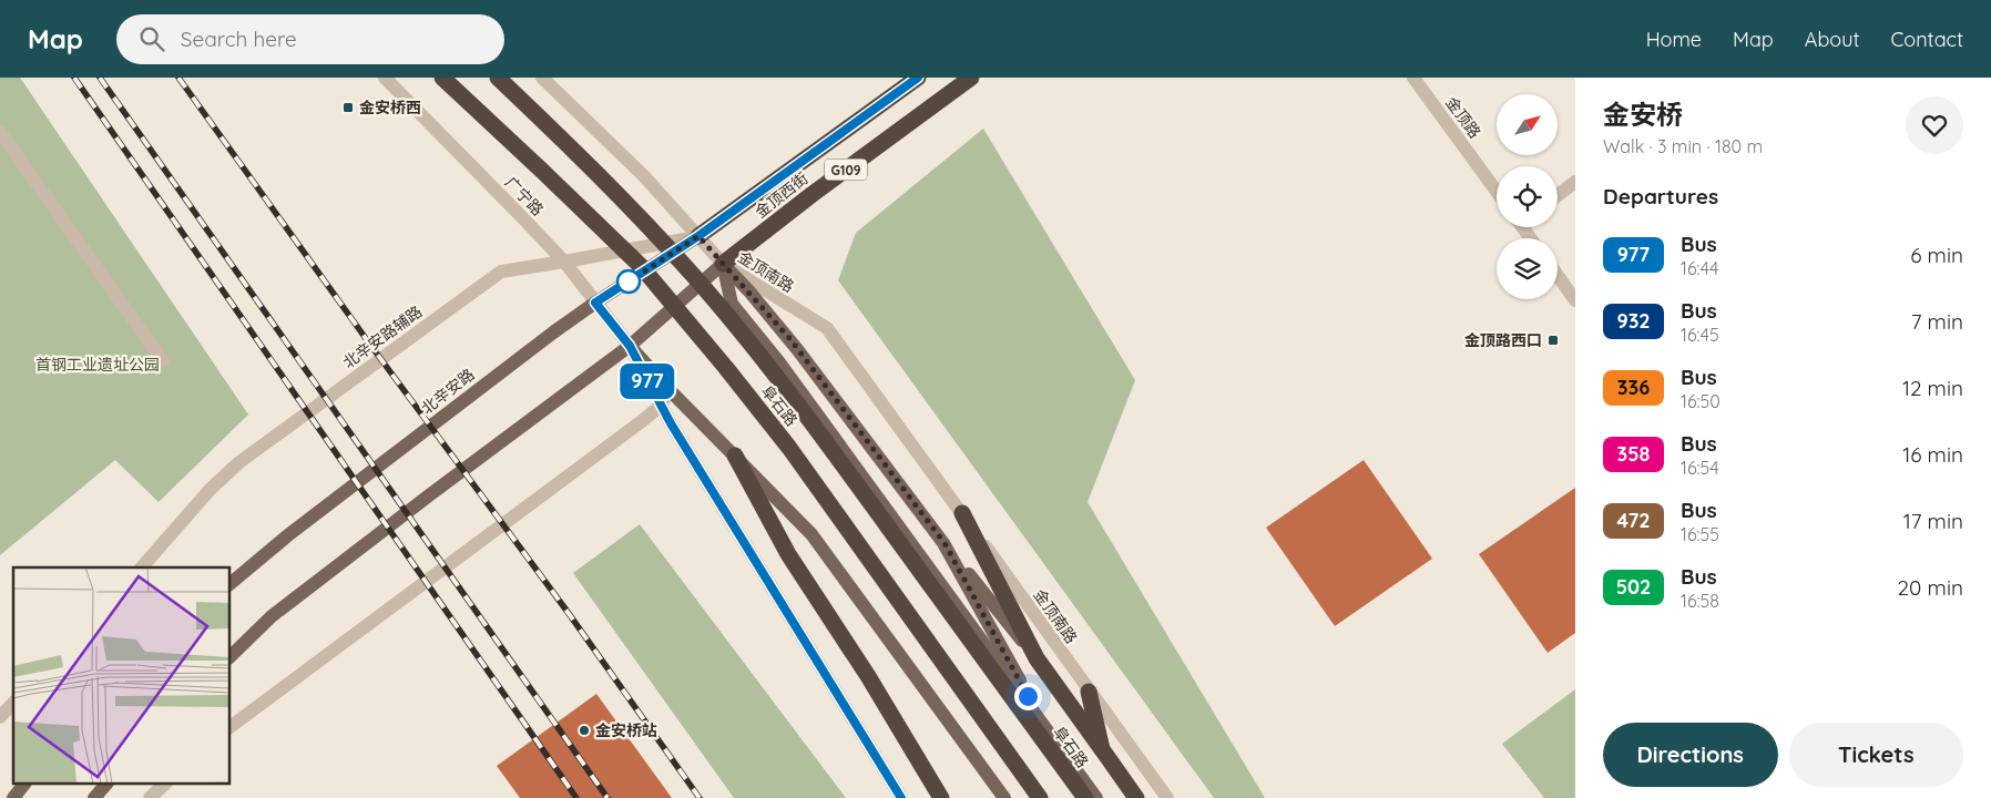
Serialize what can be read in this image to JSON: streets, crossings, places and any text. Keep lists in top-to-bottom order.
{
  "streets": {
    "highway": ["G109", "金顶西街", "阜石路"],
    "main road": ["金顶南路", "北辛安路"],
    "street": ["金顶路", "广宁路", "北辛安路辅路"]
  },
  "crossings": [
    ["金顶西街", "金顶南路"],
    ["金顶西街", "北辛安路辅路"],
    ["金顶西街", "北辛安路"],
    ["广宁路", "北辛安路辅路"],
    ["广宁路", "北辛安路"],
    ["北辛安路辅路", "北辛安路"]
  ],
  "parks": ["首钢工业遗址公园"],
  "places": {
    "transit": ["金安桥西", "金顶路西口"],
    "other": ["金安桥站"]
  },
  "lines": ["bus line 977"],
  "north": "top right",
  "page": {
    "header": "Map",
    "search": "Search here",
    "nav": [
      "Home",
      "Map",
      "About",
      "Contact"
    ],
    "on_map": "977",
    "heading": [
      ["金安桥", "Walk · 3 min · 180 m"],
      "Departures"
    ],
    "list": [
      {
        "mark": "977",
        "name": "Bus",
        "note": "16:44",
        "value": "6 min"
      },
      {
        "mark": "932",
        "name": "Bus",
        "note": "16:45",
        "value": "7 min"
      },
      {
        "mark": "336",
        "name": "Bus",
        "note": "16:50",
        "value": "12 min"
      },
      {
        "mark": "358",
        "name": "Bus",
        "note": "16:54",
        "value": "16 min"
      },
      {
        "mark": "472",
        "name": "Bus",
        "note": "16:55",
        "value": "17 min"
      },
      {
        "mark": "502",
        "name": "Bus",
        "note": "16:58",
        "value": "20 min"
      }
    ],
    "buttons": ["Directions", "Tickets"]
  }
}
